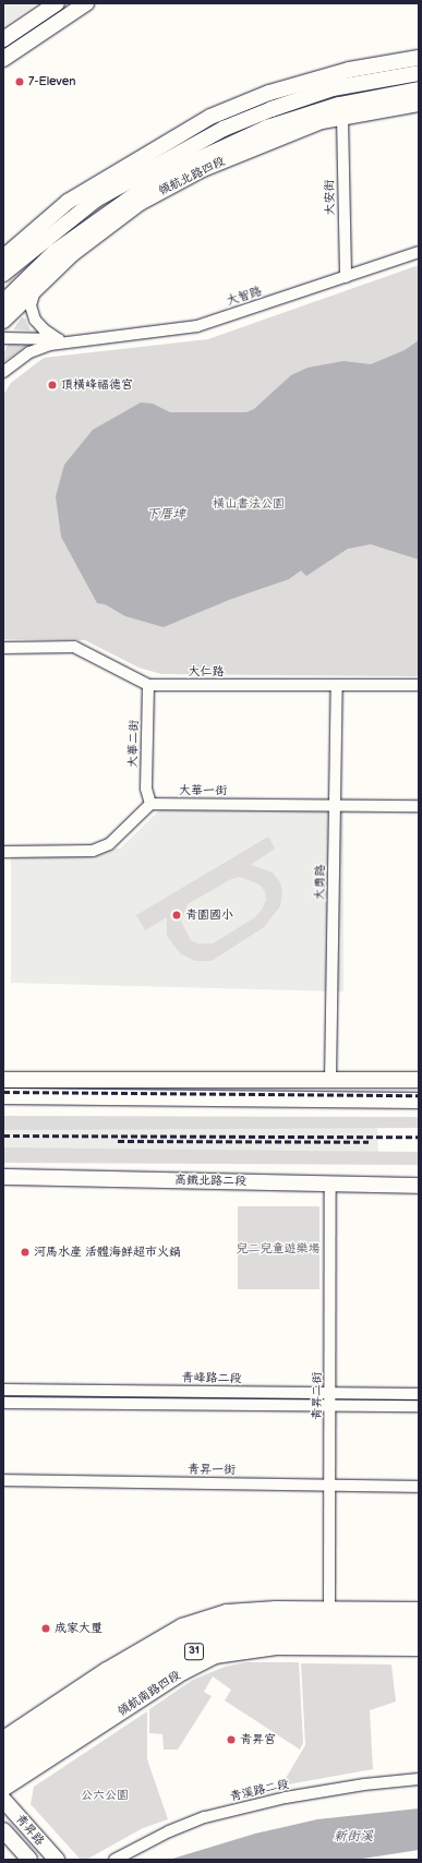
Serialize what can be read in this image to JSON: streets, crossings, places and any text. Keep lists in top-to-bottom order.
{
  "streets": {
    "main road": ["31", "領航南路四段"],
    "street": [
      "領航北路四段",
      "大安街",
      "大智路",
      "大仁路",
      "大華二街",
      "大華一街",
      "大勇路",
      "高鐵北路二段",
      "青峰路二段",
      "青昇二街",
      "青昇一街",
      "青溪路二段",
      "青昇路"
    ]
  },
  "crossings": [
    ["領航北路四段", "大安街"],
    ["大安街", "大智路"],
    ["大仁路", "大華二街"],
    ["大仁路", "大勇路"],
    ["大華二街", "大華一街"],
    ["大華一街", "大勇路"],
    ["高鐵北路二段", "青昇二街"],
    ["青峰路二段", "青昇二街"],
    ["青昇二街", "青昇一街"],
    ["青昇二街", "31"]
  ],
  "water": ["下厝埤", "新街溪"],
  "parks": ["橫山書法公園", "兒二兒童遊樂場", "公六公園"],
  "places": [
    "7-Eleven",
    "頂橫峰福德宮",
    "青園國小",
    "河馬水產 活體海鮮超市火鍋",
    "成家大璽",
    "青昇宮"
  ]
}
